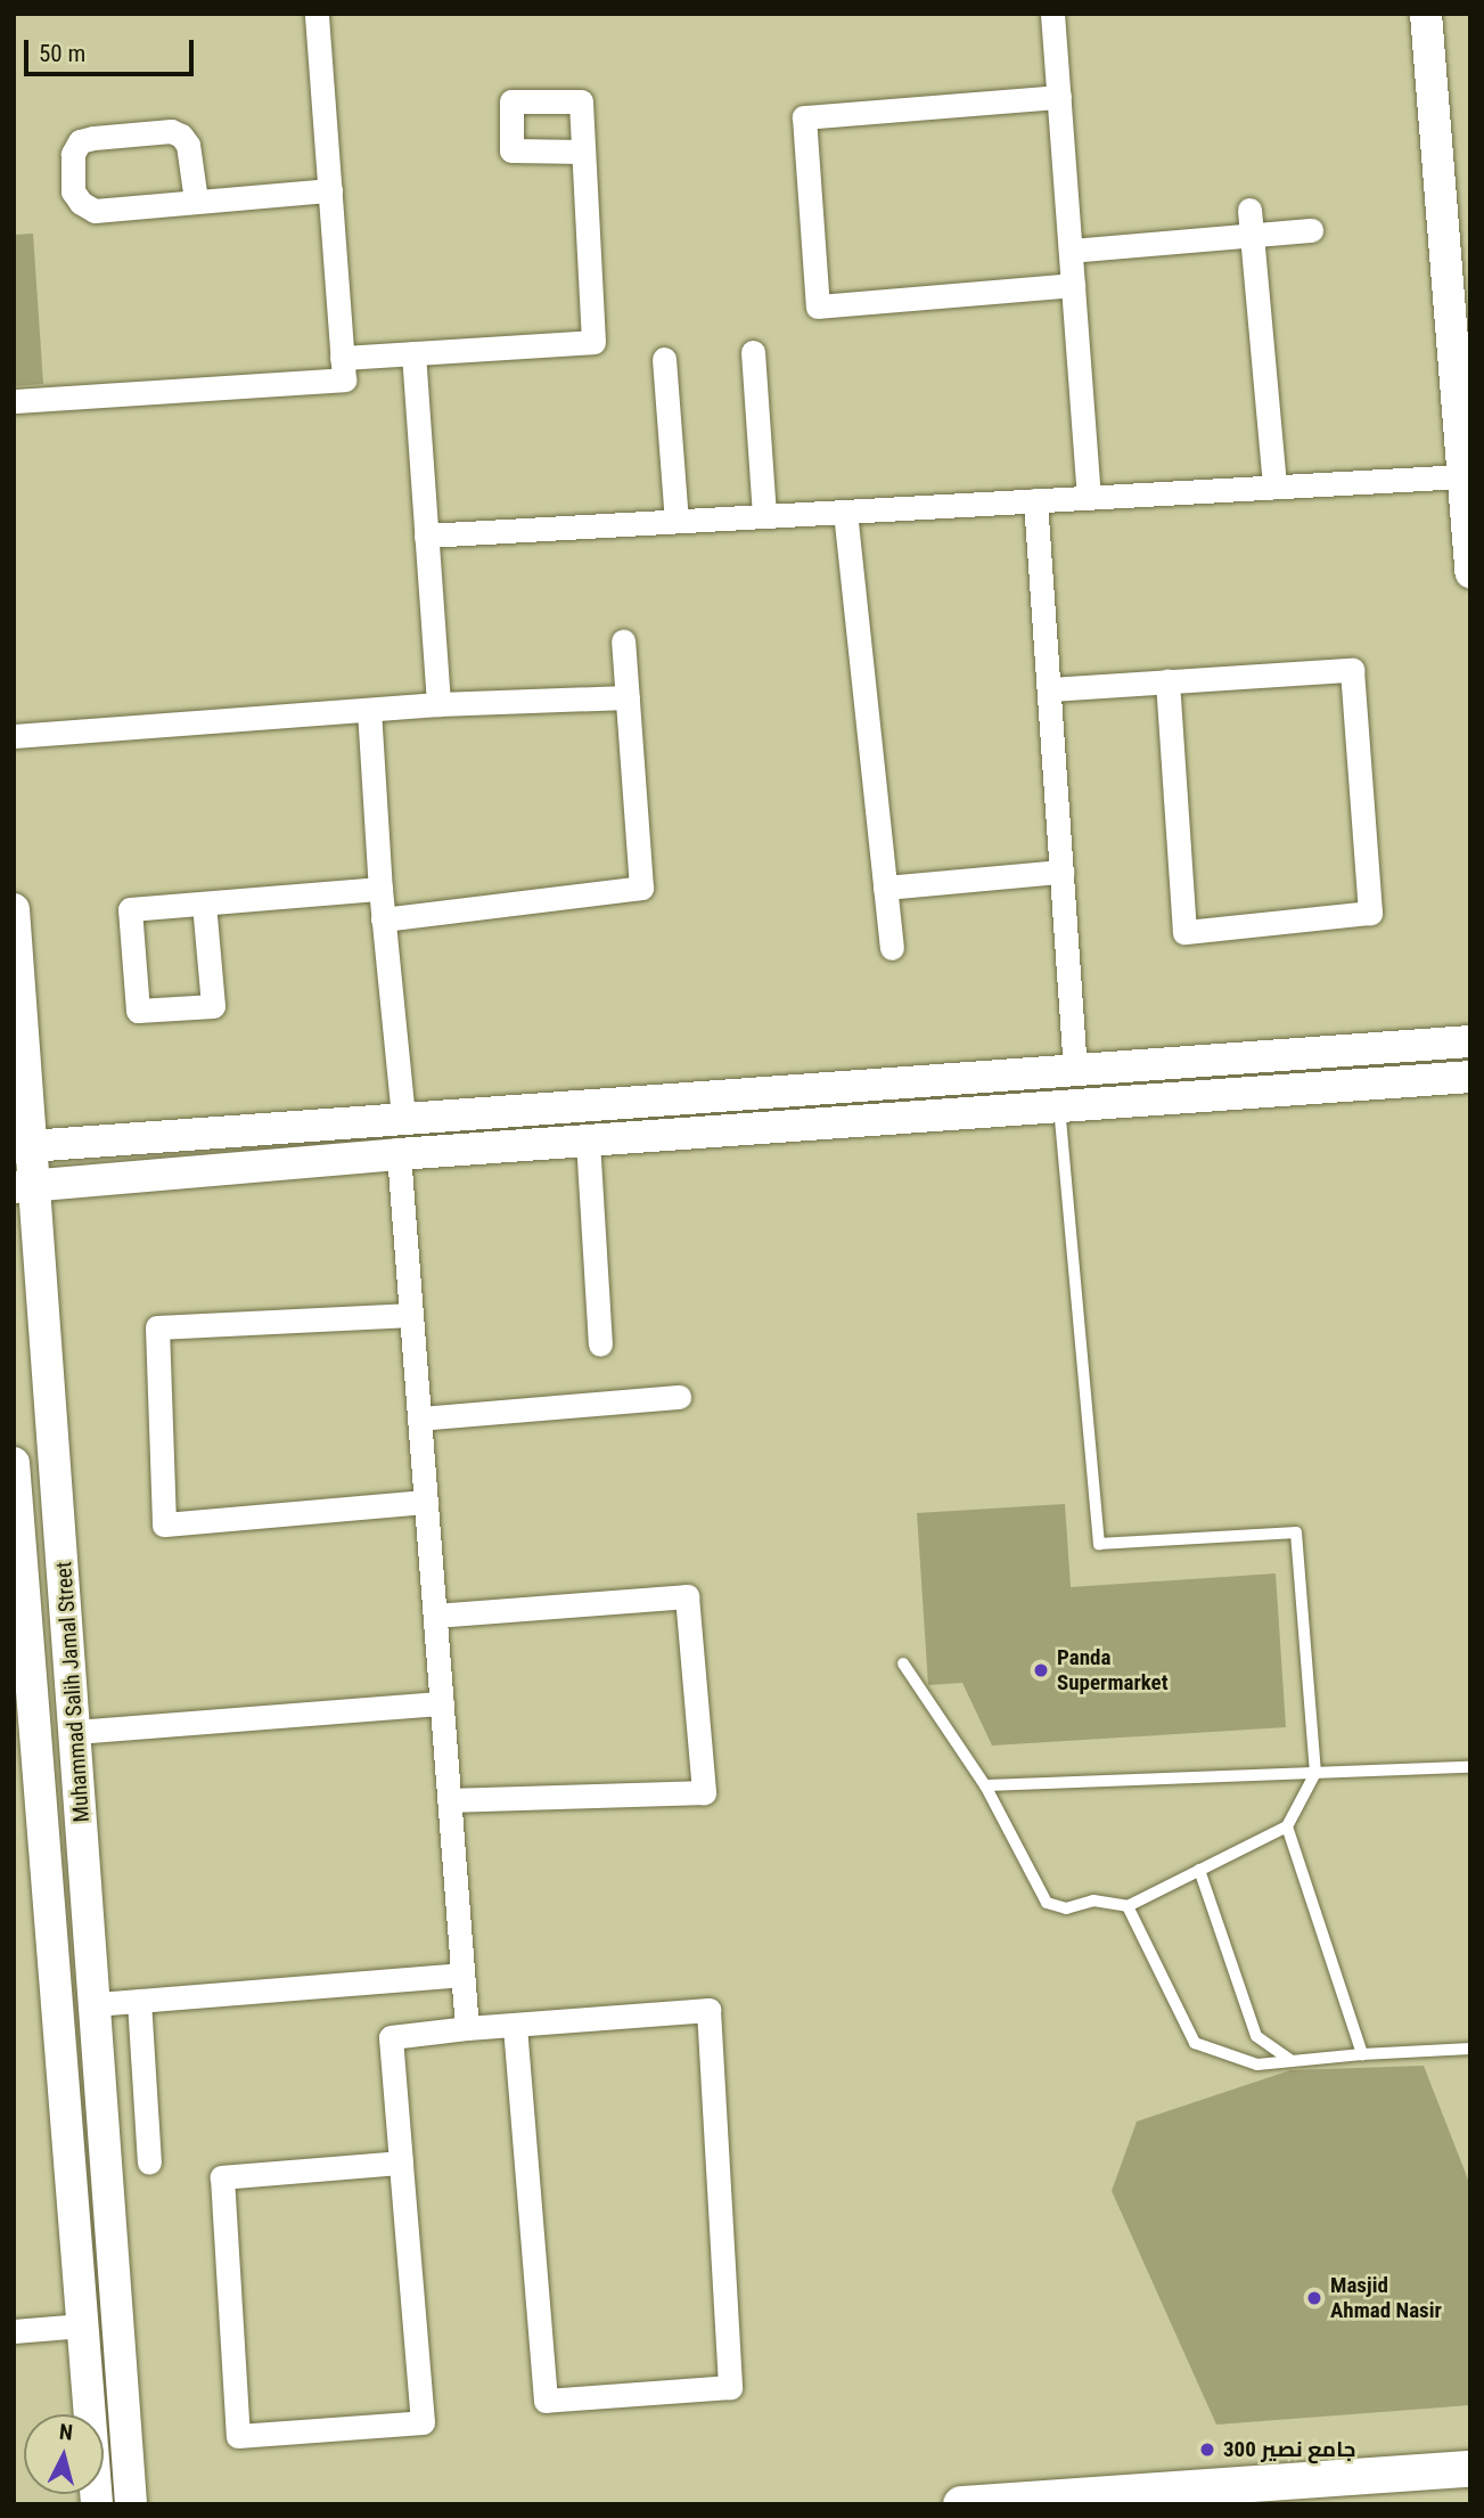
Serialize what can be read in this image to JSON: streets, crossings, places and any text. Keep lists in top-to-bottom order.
{
  "streets": {
    "street": ["Muhammad Salih Jamal Street"]
  },
  "places": ["Panda Supermarket", "Masjid Ahmad Nasir", "جامع نصير 300"],
  "scale_bar": "50 m",
  "north": "top"
}
